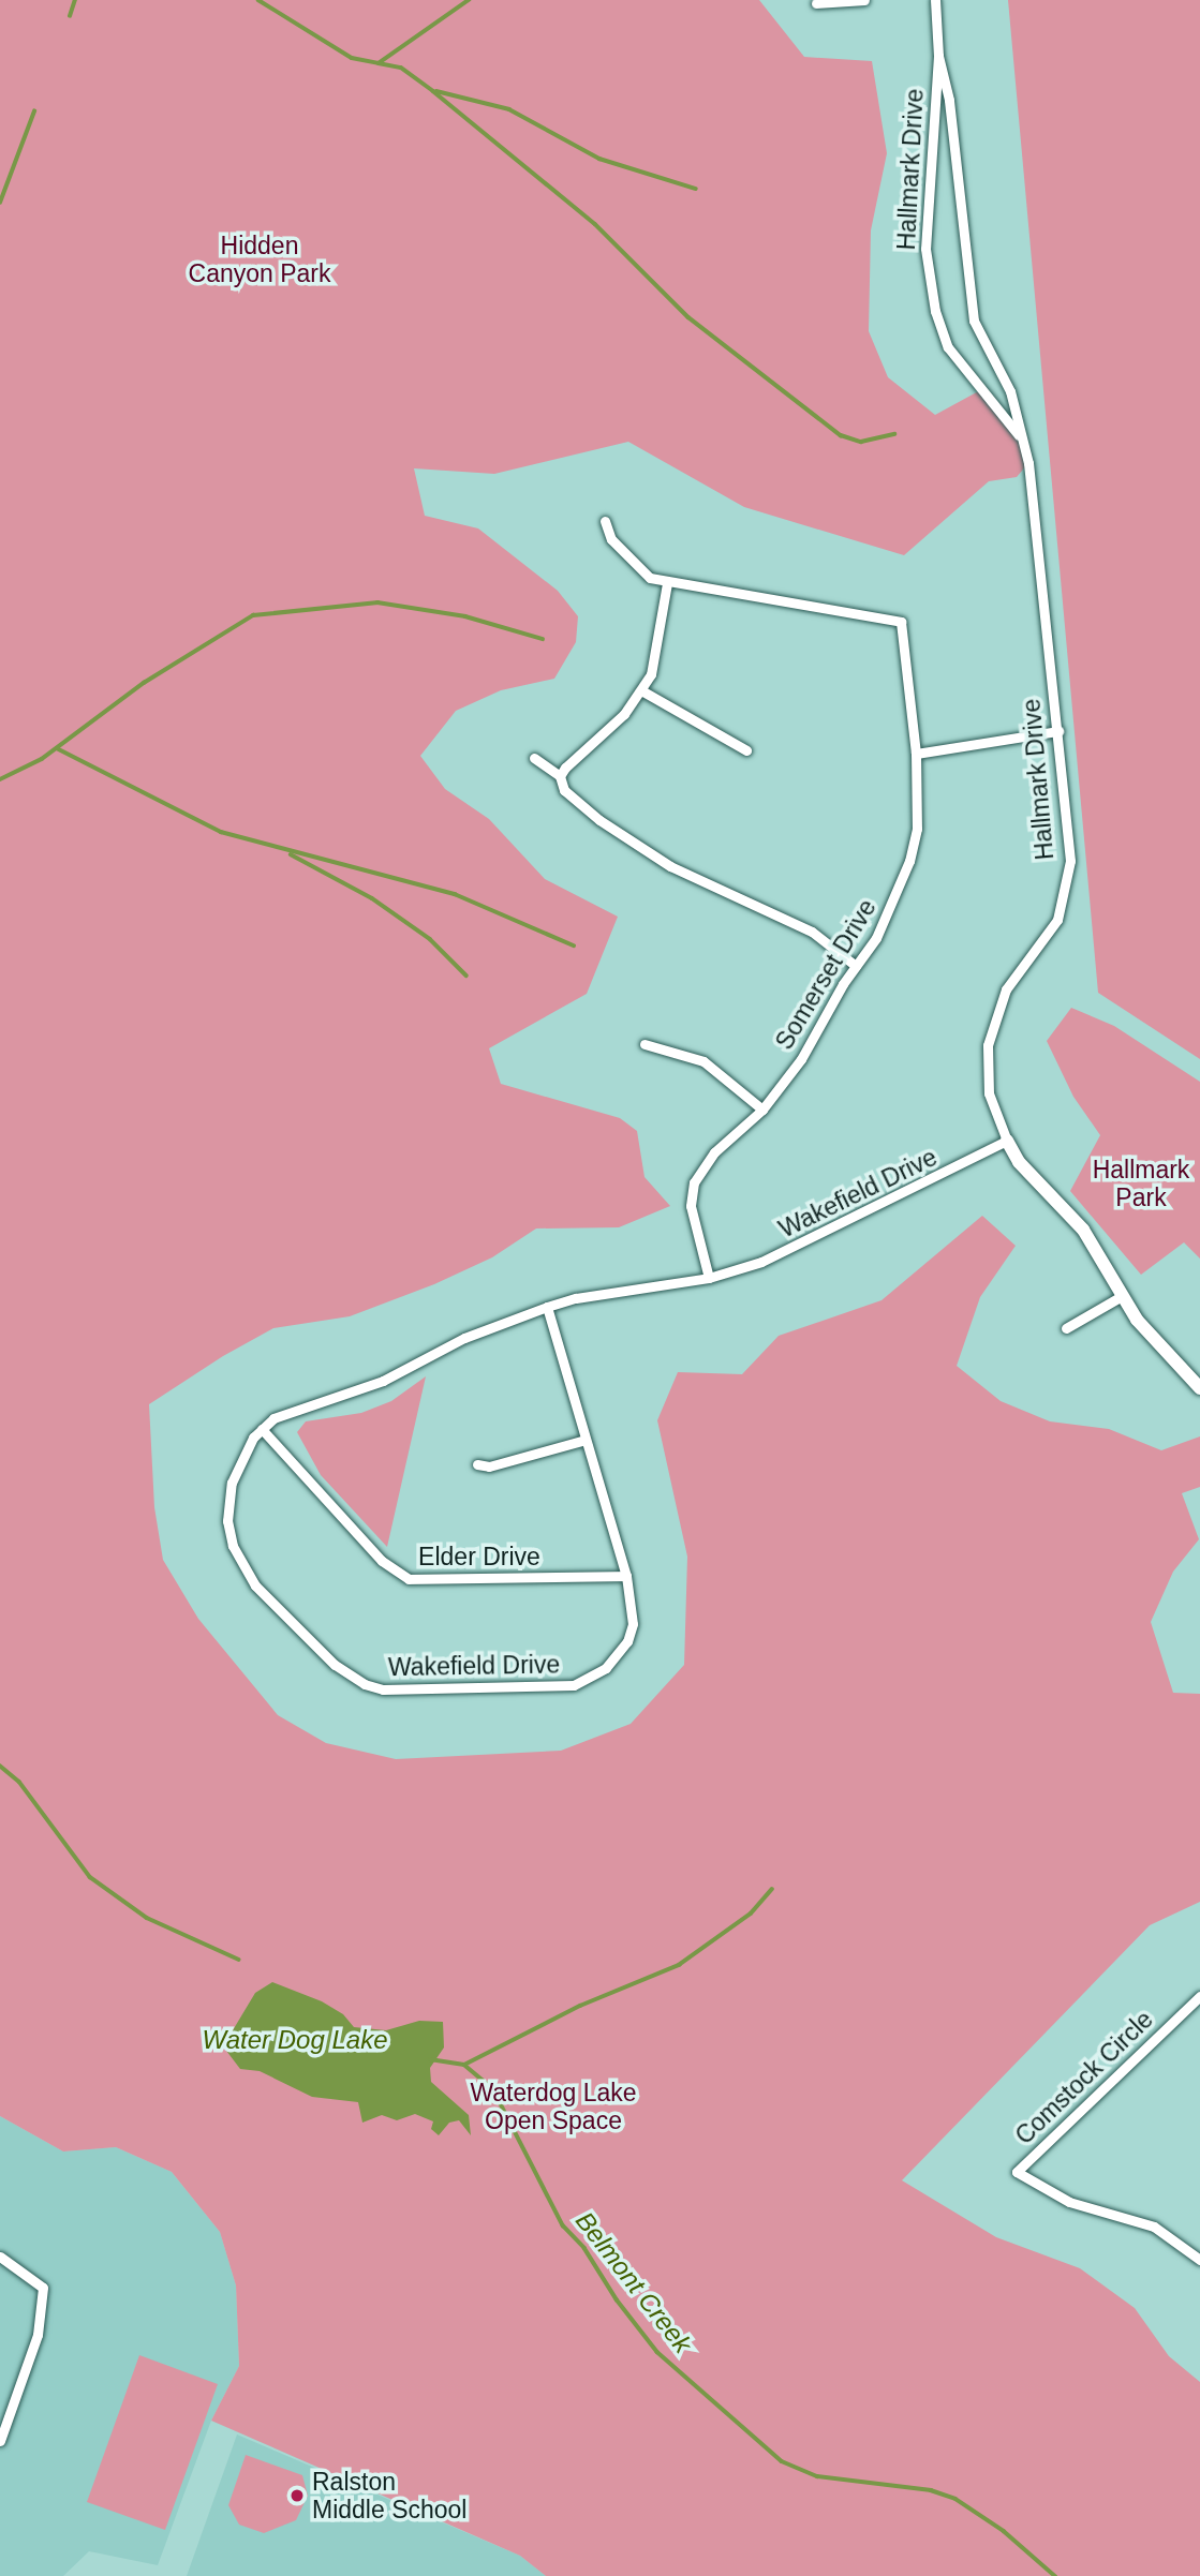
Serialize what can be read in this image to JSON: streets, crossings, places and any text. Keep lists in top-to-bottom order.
{
  "streets": {
    "street": [
      "Hallmark Drive",
      "Somerset Drive",
      "Wakefield Drive",
      "Elder Drive",
      "Comstock Circle"
    ]
  },
  "crossings": [
    ["Hallmark Drive", "Wakefield Drive"],
    ["Somerset Drive", "Wakefield Drive"],
    ["Wakefield Drive", "Elder Drive"]
  ],
  "water": ["Water Dog Lake", "Belmont Creek"],
  "parks": ["Hidden Canyon Park", "Hallmark Park", "Waterdog Lake Open Space"],
  "places": ["Ralston Middle School"]
}
